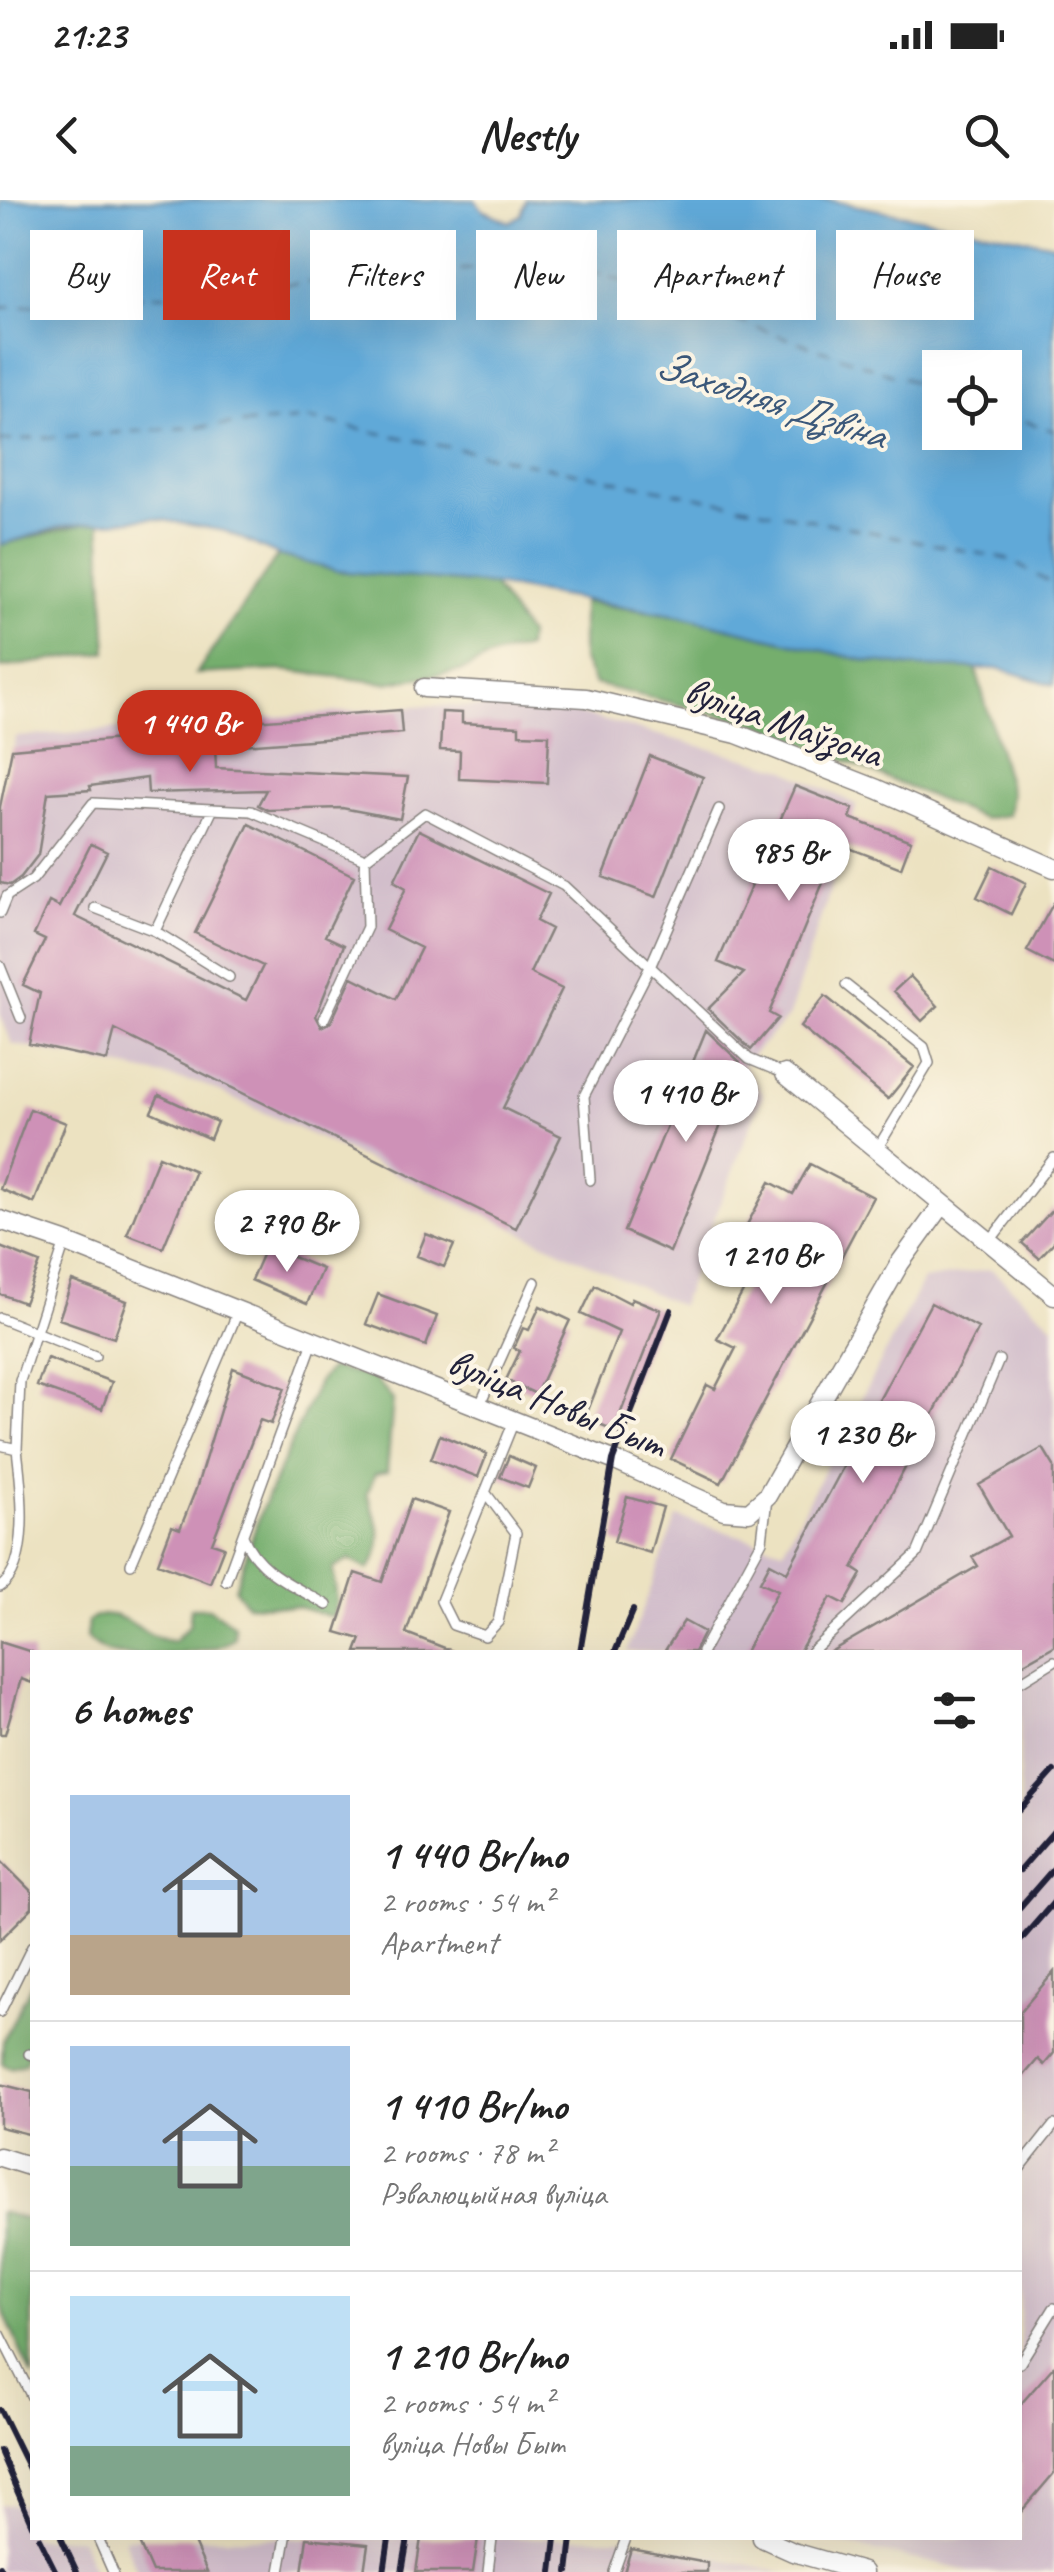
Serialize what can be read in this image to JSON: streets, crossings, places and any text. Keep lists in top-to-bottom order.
{
  "streets": {
    "street": ["вуліца Маўзона", "вуліца Новы Быт"]
  },
  "water": ["Заходняя Дзвіна"],
  "page": {
    "status": "21:23",
    "header": "Nestly",
    "chip": [
      "Buy",
      "Rent",
      "Filters",
      "New",
      "Apartment",
      "House"
    ],
    "price": [
      "1 440 Br",
      "985 Br",
      "1 410 Br",
      "2 790 Br",
      "1 210 Br",
      "1 230 Br"
    ],
    "heading": "6 homes",
    "list": [
      {
        "name": "1 440 Br/mo",
        "note": "2 rooms · 54 m² · Apartment"
      },
      {
        "name": "1 410 Br/mo",
        "note": "2 rooms · 78 m² · Рэвалюцыйная вуліца"
      },
      {
        "name": "1 210 Br/mo",
        "note": "2 rooms · 54 m² · вуліца Новы Быт"
      }
    ]
  }
}
